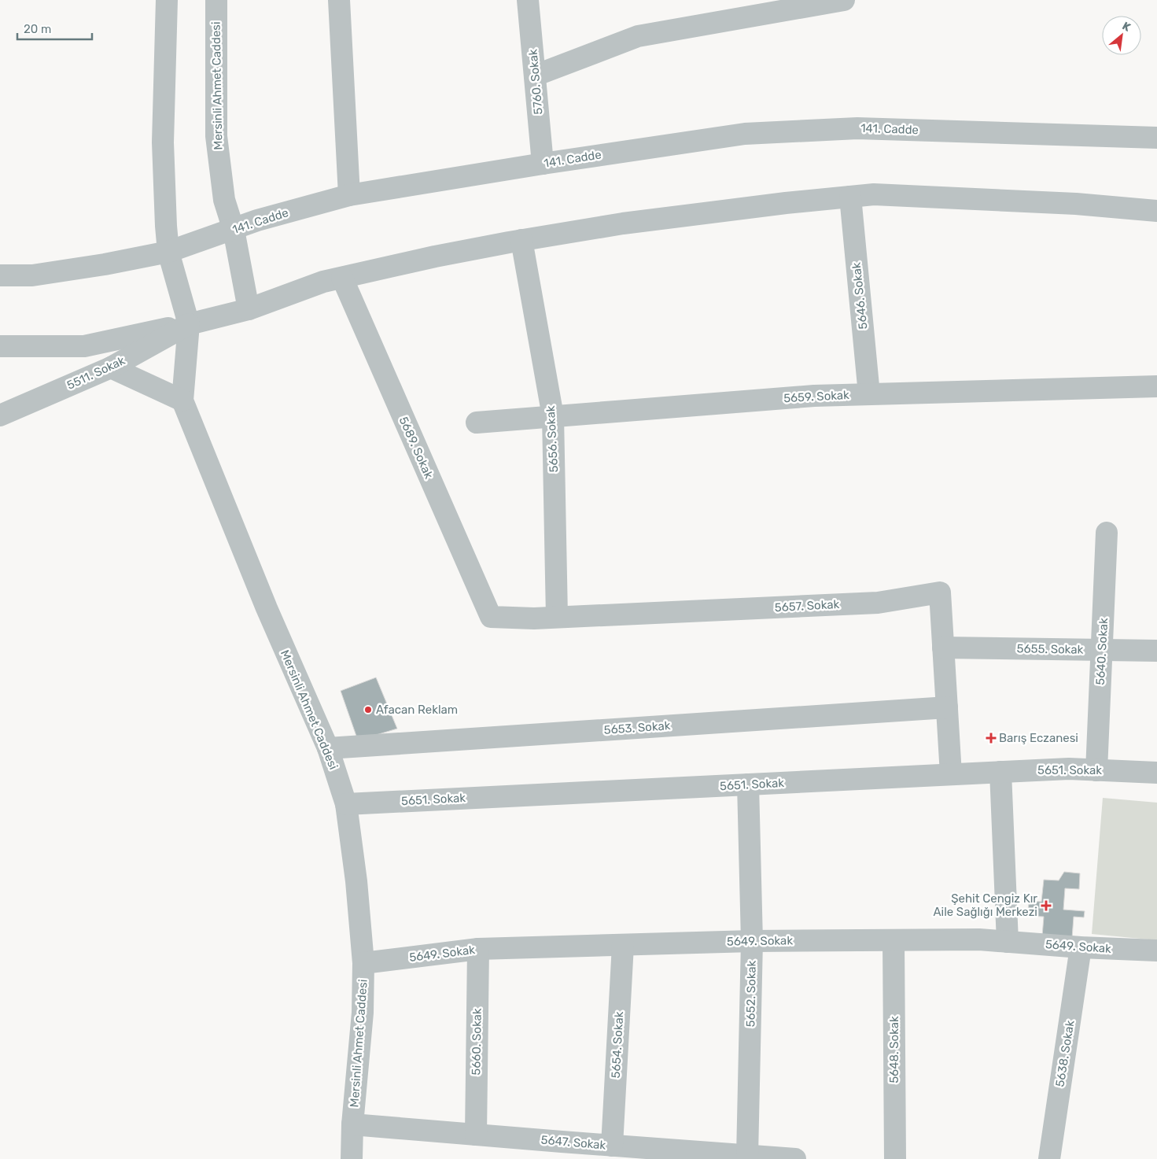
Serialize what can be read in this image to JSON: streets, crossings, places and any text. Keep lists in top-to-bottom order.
{
  "streets": {
    "street": [
      "5760. Sokak",
      "Mersinli Ahmet Caddesi",
      "141. Cadde",
      "5646. Sokak",
      "5511. Sokak",
      "5659. Sokak",
      "5656. Sokak",
      "5689. Sokak",
      "5657. Sokak",
      "5655. Sokak",
      "5640. Sokak",
      "5653. Sokak",
      "5651. Sokak",
      "5649. Sokak",
      "5652. Sokak",
      "5660. Sokak",
      "5654. Sokak",
      "5648. Sokak",
      "5638. Sokak",
      "5647. Sokak"
    ]
  },
  "crossings": [
    ["5760. Sokak", "141. Cadde"],
    ["Mersinli Ahmet Caddesi", "141. Cadde"],
    ["Mersinli Ahmet Caddesi", "5511. Sokak"],
    ["Mersinli Ahmet Caddesi", "5653. Sokak"],
    ["Mersinli Ahmet Caddesi", "5651. Sokak"],
    ["Mersinli Ahmet Caddesi", "5649. Sokak"],
    ["Mersinli Ahmet Caddesi", "5647. Sokak"],
    ["5646. Sokak", "5659. Sokak"],
    ["5659. Sokak", "5656. Sokak"],
    ["5656. Sokak", "5657. Sokak"],
    ["5689. Sokak", "5657. Sokak"],
    ["5657. Sokak", "5655. Sokak"],
    ["5657. Sokak", "5653. Sokak"],
    ["5657. Sokak", "5651. Sokak"],
    ["5655. Sokak", "5640. Sokak"],
    ["5640. Sokak", "5651. Sokak"],
    ["5651. Sokak", "5652. Sokak"],
    ["5649. Sokak", "5652. Sokak"],
    ["5649. Sokak", "5660. Sokak"],
    ["5649. Sokak", "5654. Sokak"],
    ["5649. Sokak", "5648. Sokak"],
    ["5649. Sokak", "5638. Sokak"],
    ["5652. Sokak", "5647. Sokak"],
    ["5660. Sokak", "5647. Sokak"],
    ["5654. Sokak", "5647. Sokak"]
  ],
  "places": {
    "other": ["Afacan Reklam"],
    "health": ["Barış Eczanesi", "Şehit Cengiz Kır Aile Sağlığı Merkezi"]
  },
  "scale_bar": "20 m",
  "north": "top right"
}
